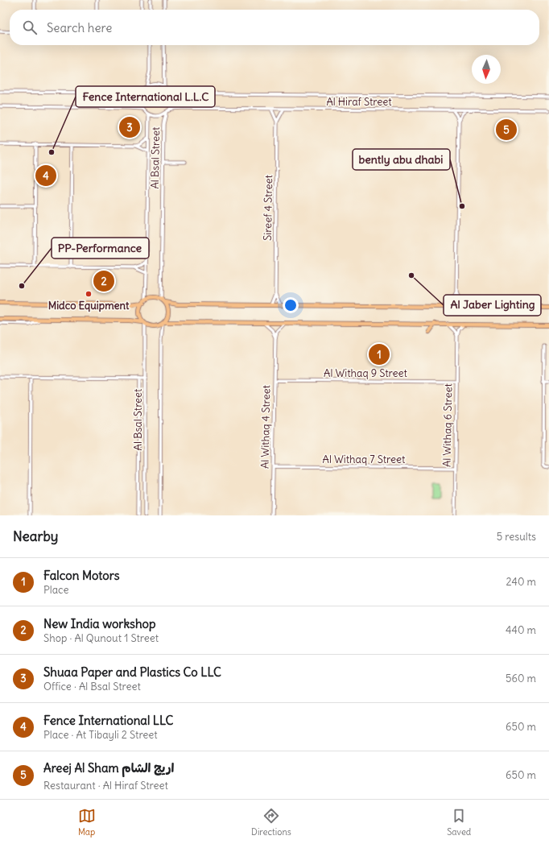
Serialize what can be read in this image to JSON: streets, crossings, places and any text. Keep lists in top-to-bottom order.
{
  "streets": {
    "street": [
      "Al Hiraf Street",
      "Al Bsal Street",
      "Sireef 4 Street",
      "Al Withaq 9 Street",
      "Al Withaq 6 Street",
      "Al Withaq 4 Street",
      "Al Withaq 7 Street"
    ]
  },
  "crossings": [
    ["Al Hiraf Street", "Al Bsal Street"],
    ["Al Hiraf Street", "Sireef 4 Street"],
    ["Al Withaq 9 Street", "Al Withaq 6 Street"],
    ["Al Withaq 9 Street", "Al Withaq 4 Street"],
    ["Al Withaq 6 Street", "Al Withaq 7 Street"],
    ["Al Withaq 4 Street", "Al Withaq 7 Street"]
  ],
  "places": [
    "Fence International L.L.C",
    "bently abu dhabi",
    "Al Jaber Lighting",
    "PP-Performance",
    "Midco Equipment"
  ],
  "north": "bottom",
  "page": {
    "search": "Search here",
    "pins": [
      "3",
      "5",
      "4",
      "2",
      "1"
    ],
    "heading": ["Nearby", "5 results"],
    "list": [
      {
        "mark": "1",
        "name": "Falcon Motors",
        "note": "Place",
        "value": "240 m"
      },
      {
        "mark": "2",
        "name": "New India workshop",
        "note": "Shop · Al Qunout 1 Street",
        "value": "440 m"
      },
      {
        "mark": "3",
        "name": "Shuaa Paper and Plastics Co LLC",
        "note": "Office · Al Bsal Street",
        "value": "560 m"
      },
      {
        "mark": "4",
        "name": "Fence International LLC",
        "note": "Place · At Tibayli 2 Street",
        "value": "650 m"
      },
      {
        "mark": "5",
        "name": "Areej Al Sham اريج الشام",
        "note": "Restaurant · Al Hiraf Street",
        "value": "650 m"
      }
    ],
    "nav": ["Map", "Directions", "Saved"]
  }
}
